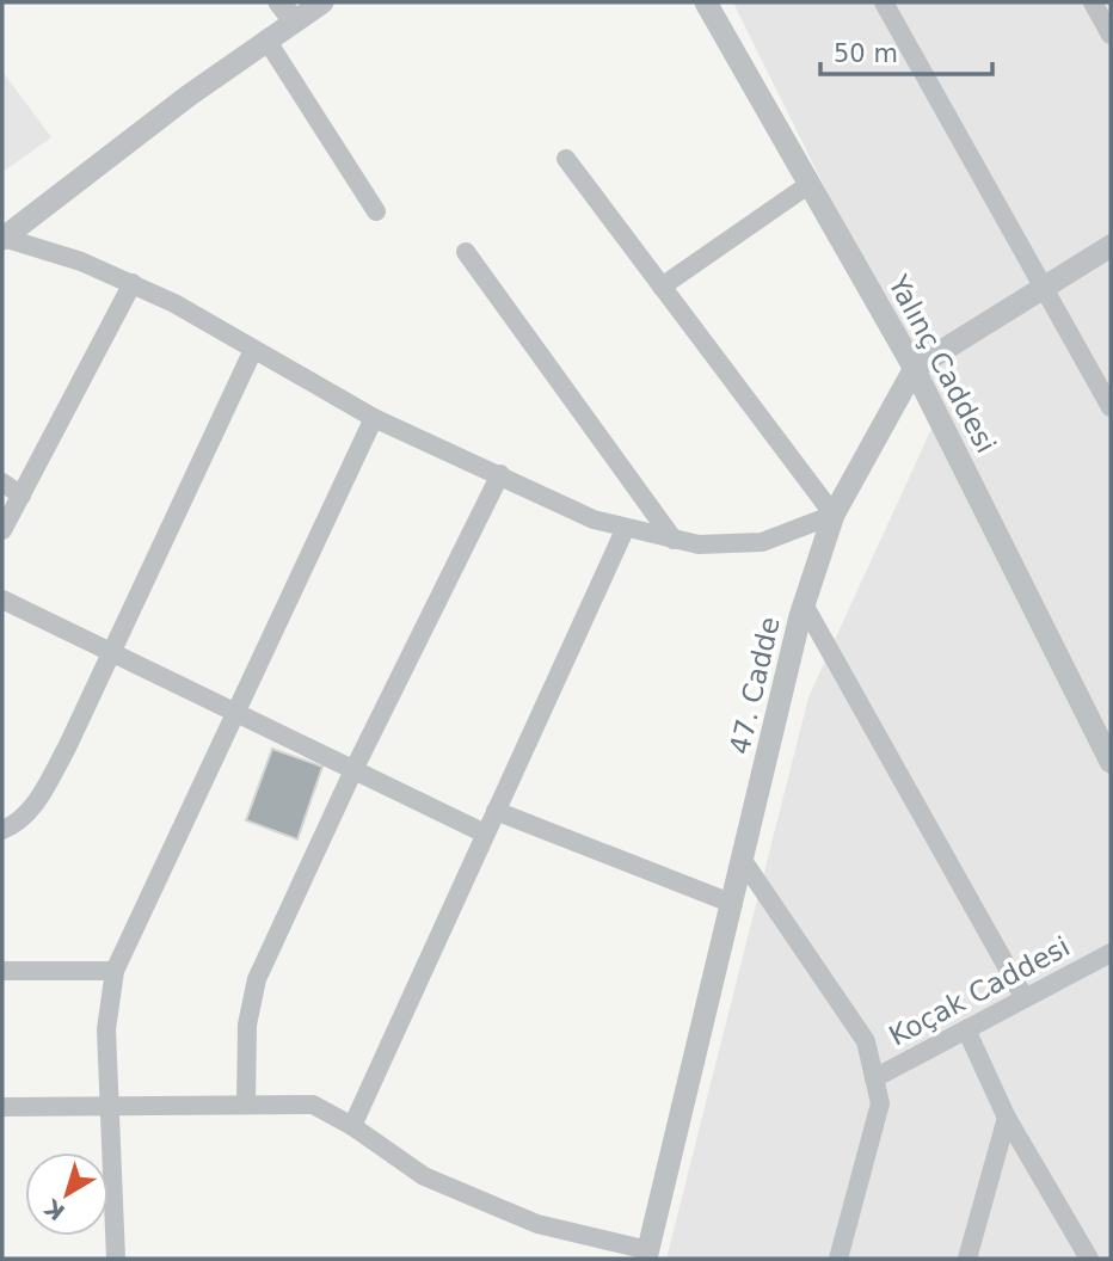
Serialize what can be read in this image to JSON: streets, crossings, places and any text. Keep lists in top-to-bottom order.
{
  "streets": {
    "street": ["Yalınç Caddesi", "47. Cadde", "Koçak Caddesi"]
  },
  "crossings": [
    ["Yalınç Caddesi", "47. Cadde"]
  ],
  "scale_bar": "50 m",
  "north": "bottom left"
}
